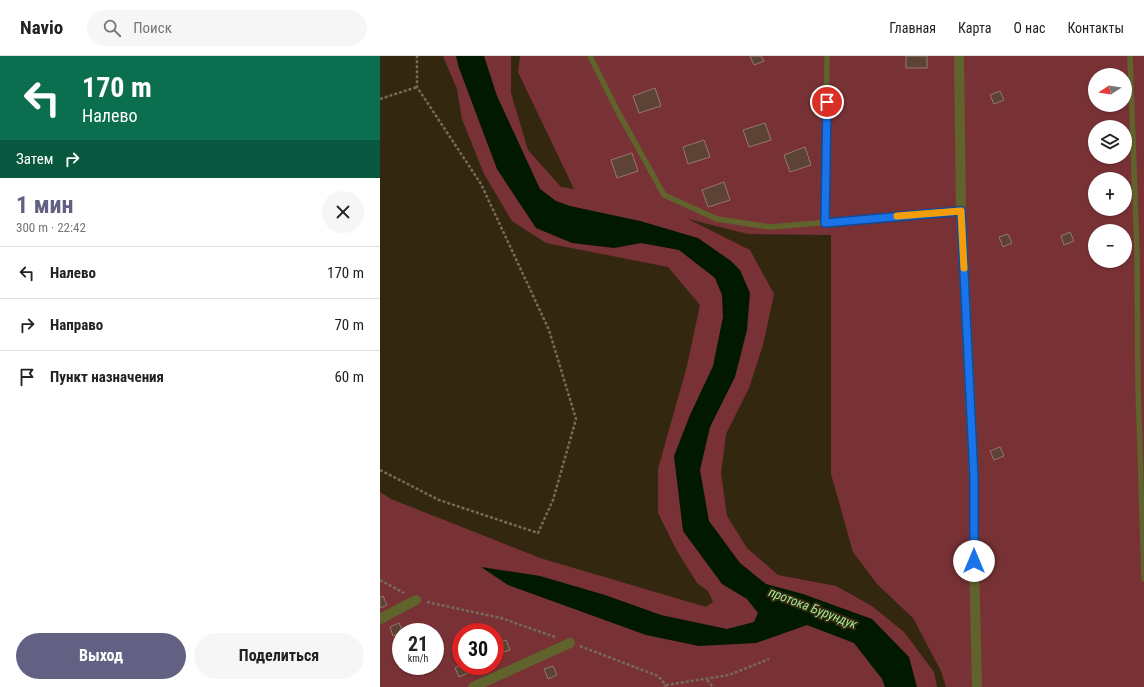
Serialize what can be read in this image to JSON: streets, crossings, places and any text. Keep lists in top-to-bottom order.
{
  "water": ["протока Бурундук"],
  "north": "left",
  "page": {
    "header": "Navio",
    "search": "Поиск",
    "nav": [
      "Главная",
      "Карта",
      "О нас",
      "Контакты"
    ],
    "turn": ["170 m", "Налево"],
    "map_buttons": ["+", "−"],
    "then": "Затем",
    "heading": ["1 мин", "300 m · 22:42"],
    "list": [
      {
        "name": "Налево",
        "value": "170 m"
      },
      {
        "name": "Направо",
        "value": "70 m"
      },
      {
        "name": "Пункт назначения",
        "value": "60 m"
      }
    ],
    "speed": "21 km/h",
    "limit": "30",
    "buttons": ["Выход", "Поделиться"]
  }
}
